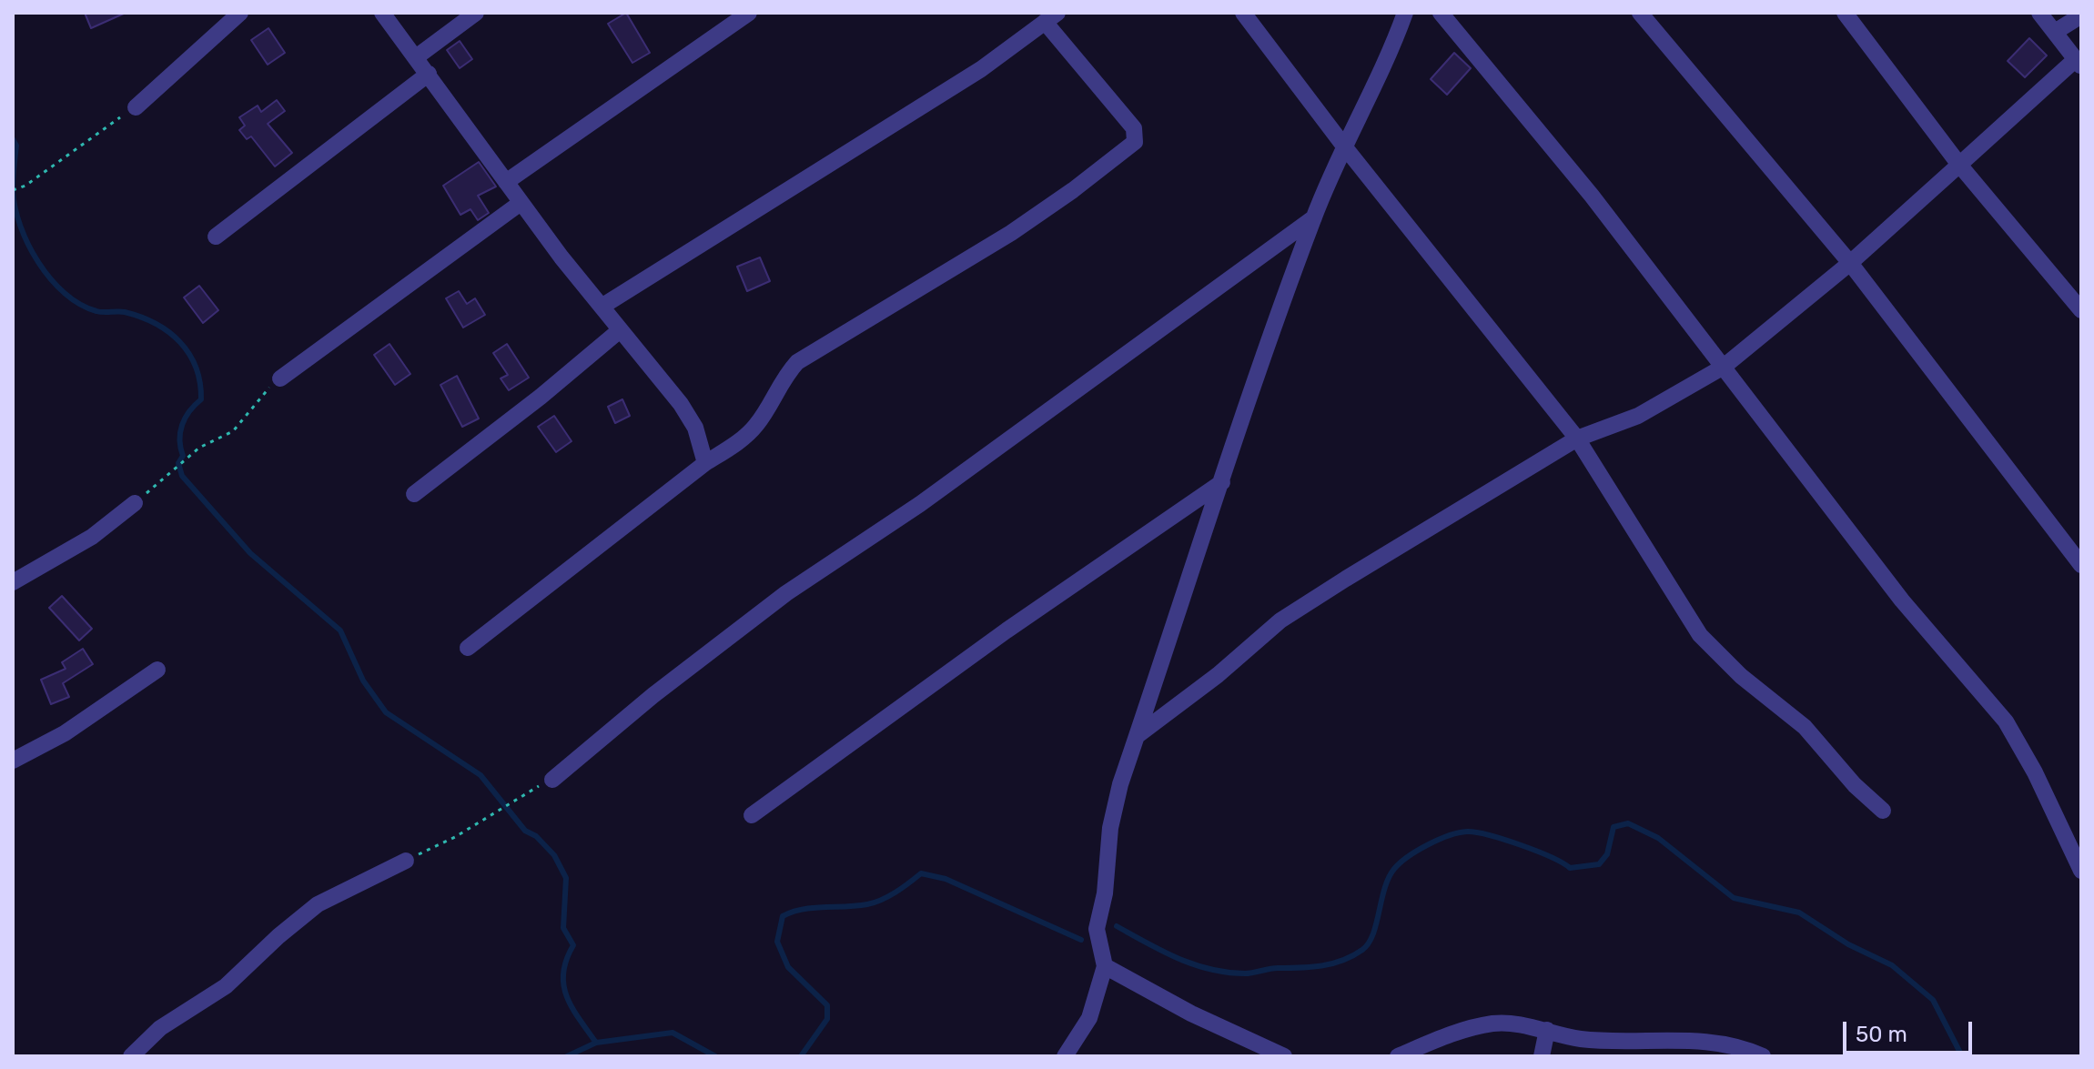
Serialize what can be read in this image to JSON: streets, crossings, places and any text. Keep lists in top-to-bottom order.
{
  "scale_bar": "50 m"
}
